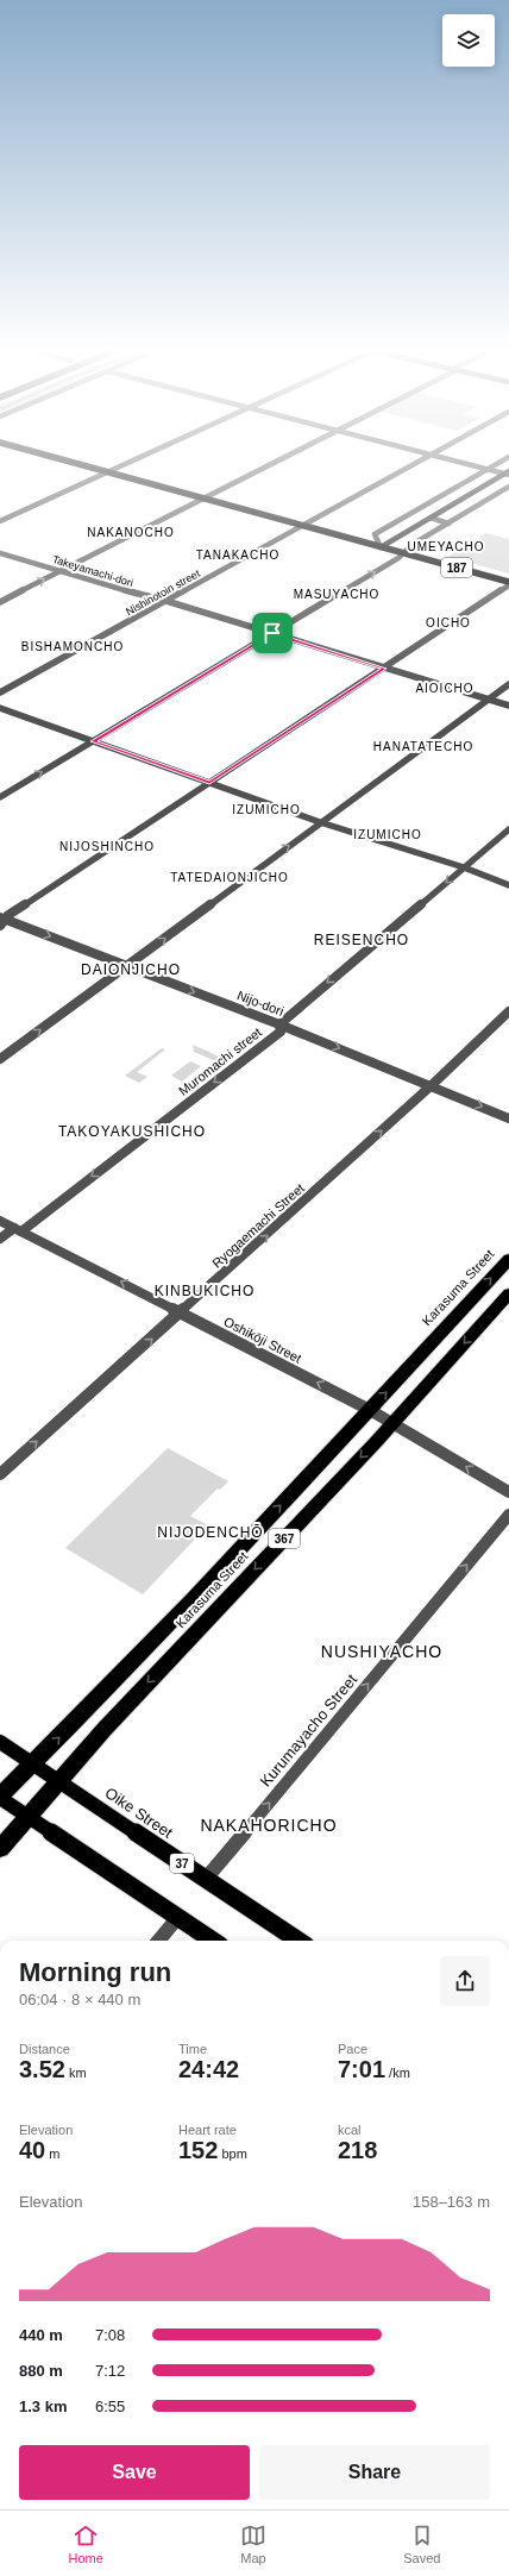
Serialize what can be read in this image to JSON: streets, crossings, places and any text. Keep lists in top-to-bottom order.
{
  "streets": {
    "highway": ["Karasuma Street", "367"],
    "main road": ["187", "Oike Street", "37"],
    "street": [
      "Takeyamachi-dori",
      "Nishinotoin street",
      "Nijo-dori",
      "Muromachi street",
      "Ryogaemachi Street",
      "Oshikōji Street",
      "Kurumayacho Street"
    ]
  },
  "crossings": [
    ["187", "Nishinotoin street"],
    ["Takeyamachi-dori", "Nishinotoin street"],
    ["Nijo-dori", "Muromachi street"],
    ["Nijo-dori", "Ryogaemachi Street"],
    ["Muromachi street", "Oshikōji Street"],
    ["Ryogaemachi Street", "Oshikōji Street"],
    ["Karasuma Street", "Oshikōji Street"],
    ["Karasuma Street", "Oike Street"],
    ["Kurumayacho Street", "Oike Street"]
  ],
  "one_way": [
    "Nijo-dori",
    "Muromachi street",
    "Ryogaemachi Street",
    "Oshikōji Street",
    "Kurumayacho Street"
  ],
  "districts": [
    "NAKANOCHO",
    "UMEYACHO",
    "TANAKACHO",
    "MASUYACHO",
    "OICHO",
    "BISHAMONCHO",
    "AIOICHO",
    "HANATATECHO",
    "IZUMICHO",
    "IZUMICHO",
    "NIJOSHINCHO",
    "TATEDAIONJICHO",
    "REISENCHO",
    "DAIONJICHO",
    "TAKOYAKUSHICHO",
    "KINBUKICHO",
    "NIJODENCHŌ",
    "NUSHIYACHO",
    "NAKAHORICHO"
  ],
  "page": {
    "heading": ["Morning run", "06:04 · 8 × 440 m"],
    "stats": [
      ["Distance", "3.52 km"],
      ["Time", "24:42"],
      ["Pace", "7:01 /km"],
      ["Elevation", "40 m"],
      ["Heart rate", "152 bpm"],
      ["kcal", "218"]
    ],
    "chart": ["Elevation", "158–163 m"],
    "list": [
      {
        "name": "440 m",
        "note": "7:08"
      },
      {
        "name": "880 m",
        "note": "7:12"
      },
      {
        "name": "1.3 km",
        "note": "6:55"
      }
    ],
    "buttons": ["Save", "Share"],
    "tabs": ["Home", "Map", "Saved"]
  }
}
